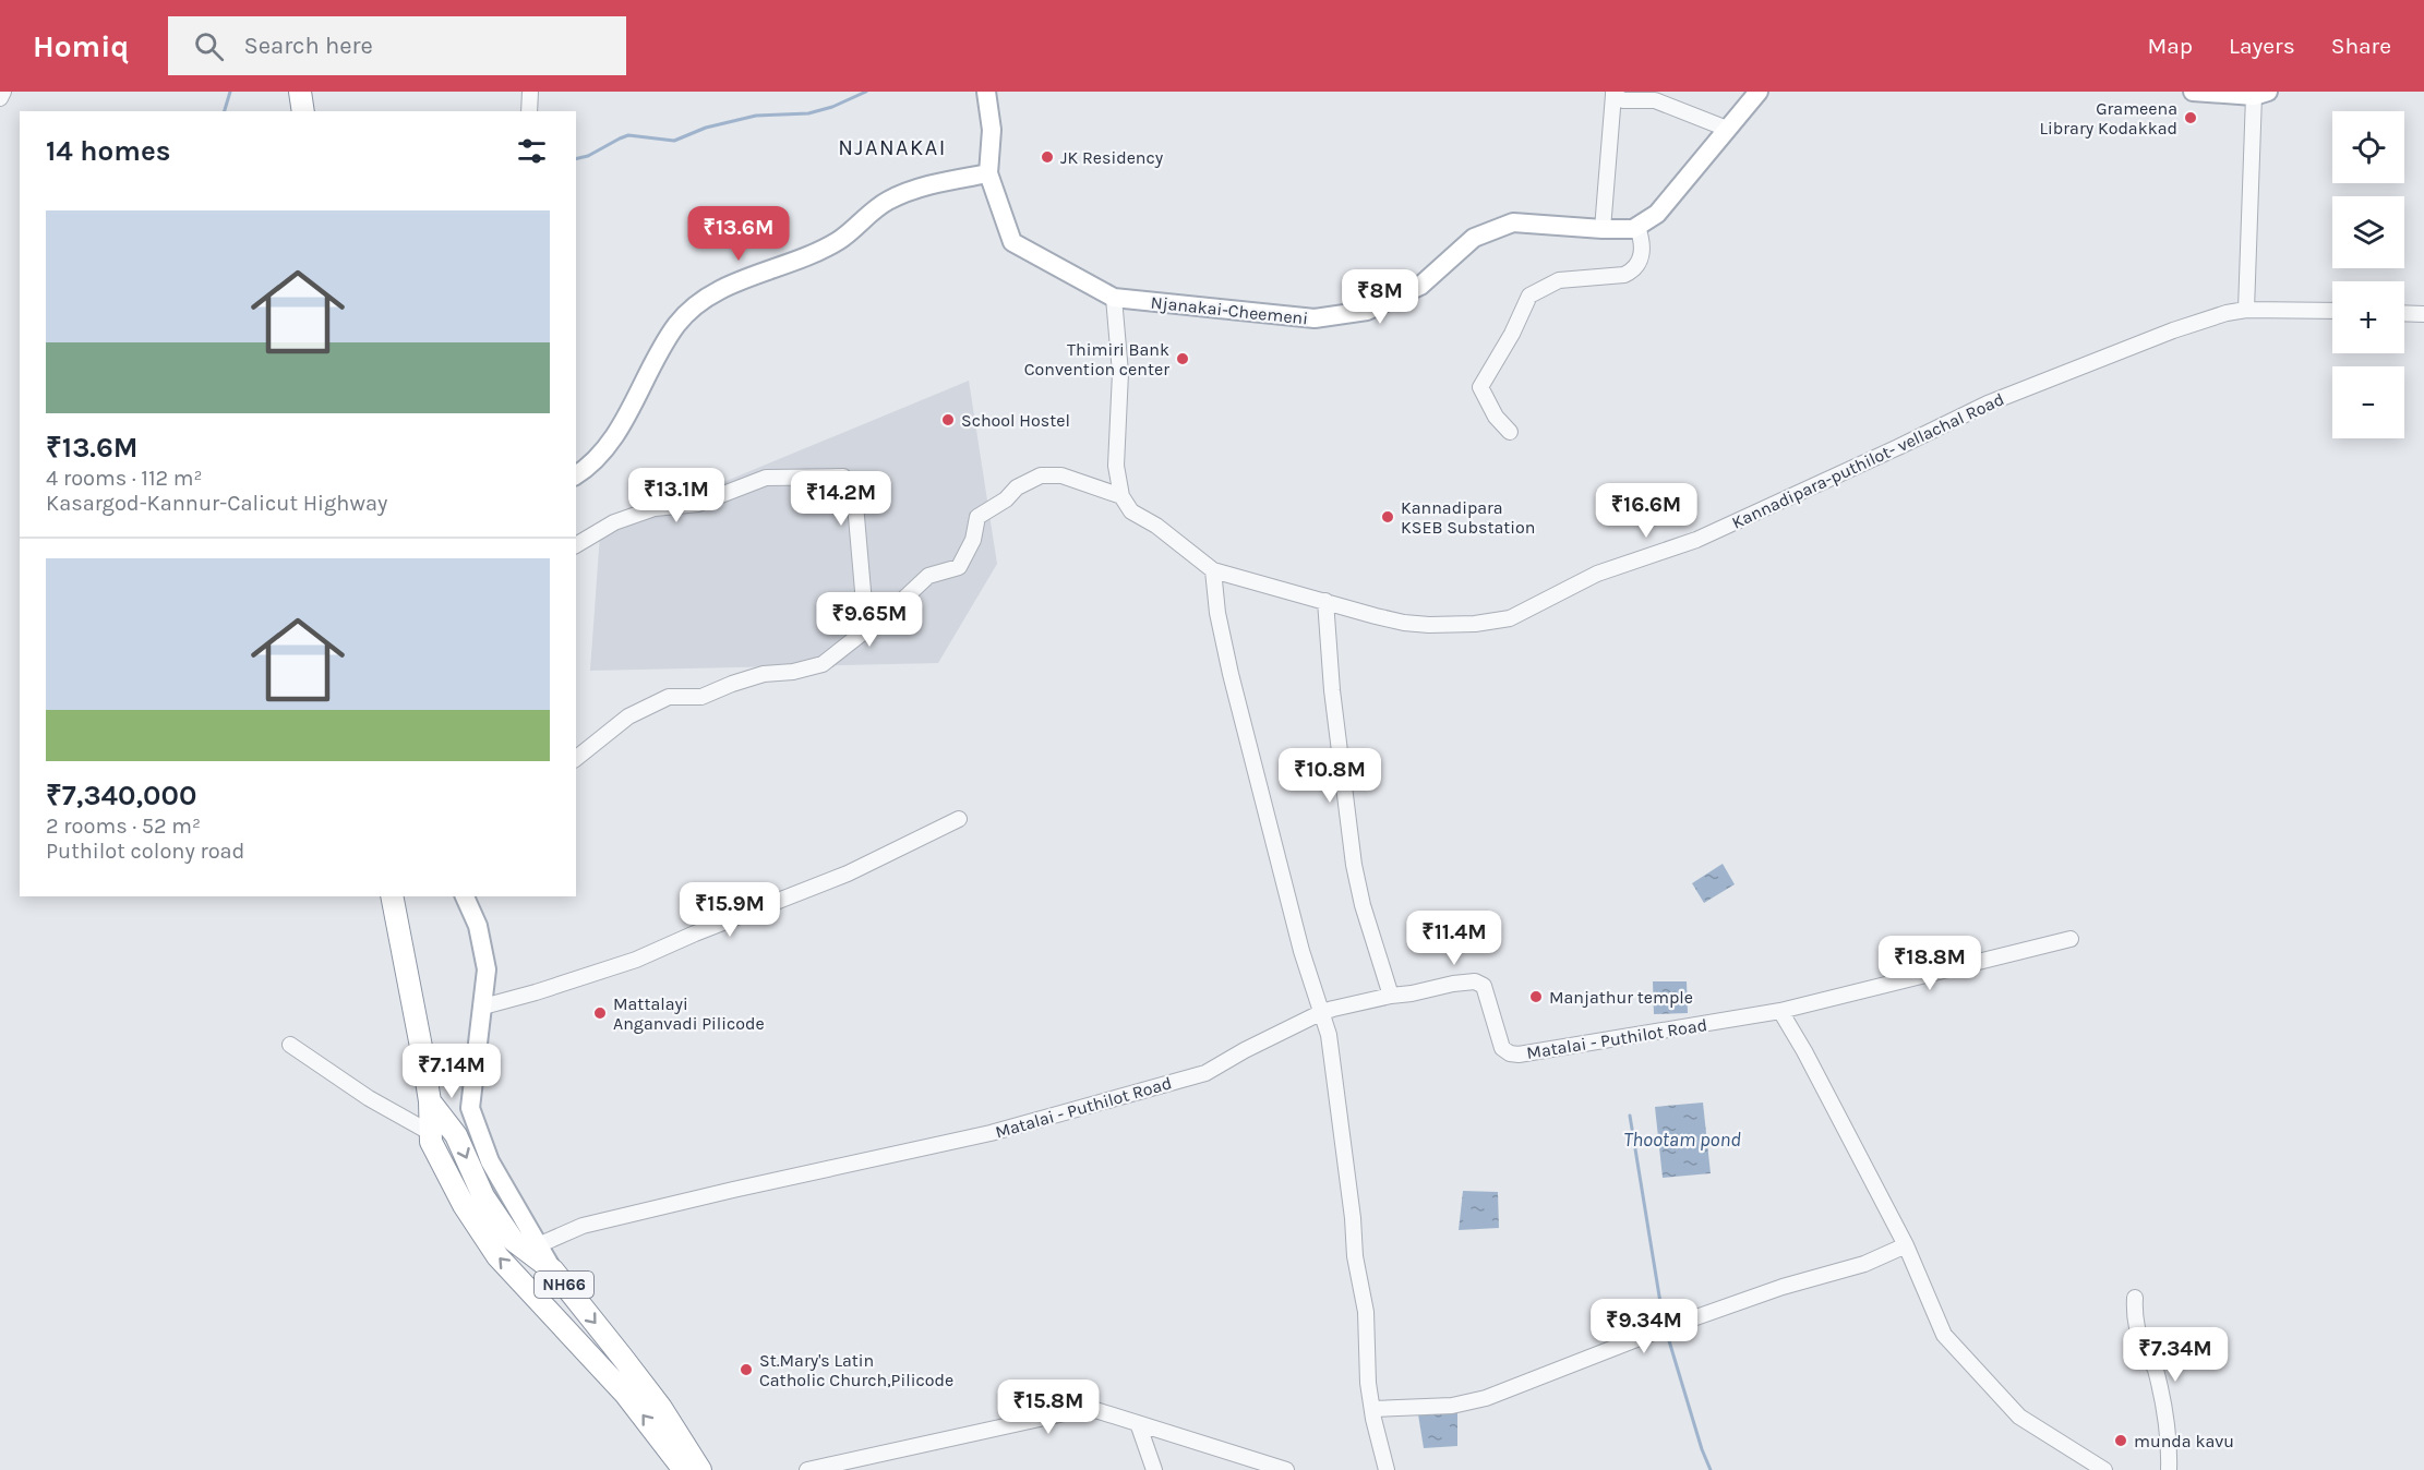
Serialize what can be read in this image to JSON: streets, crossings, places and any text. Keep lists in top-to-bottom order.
{
  "streets": {
    "highway": ["NH66"],
    "main road": ["Njanakai-Cheemeni"],
    "street": ["Kannadipara-puthilot- vellachal Road", "Matalai - Puthilot Road"]
  },
  "crossings": [
    ["Matalai - Puthilot Road", "NH66"]
  ],
  "districts": ["NJANAKAI"],
  "water": ["Thootam pond"],
  "places": [
    "Grameena Library Kodakkad",
    "JK Residency",
    "Thimiri Bank Convention center",
    "School Hostel",
    "Kannadipara KSEB Substation",
    "Manjathur temple",
    "Mattalayi Anganvadi Pilicode",
    "St.Mary's Latin Catholic Church,Pilicode",
    "munda kavu"
  ],
  "page": {
    "header": "Homiq",
    "search": "Search here",
    "nav": ["Map", "Layers", "Share"],
    "map_buttons": ["+", "−"],
    "heading": "14 homes",
    "list": [
      {
        "name": "₹13.6M",
        "note": "4 rooms · 112 m² · Kasargod-Kannur-Calicut Highway"
      },
      {
        "name": "₹7,340,000",
        "note": "2 rooms · 52 m² · Puthilot colony road"
      }
    ],
    "price": [
      "₹13.6M",
      "₹8M",
      "₹13.1M",
      "₹14.2M",
      "₹16.6M",
      "₹9.65M",
      "₹10.8M",
      "₹15.9M",
      "₹11.4M",
      "₹18.8M",
      "₹7.14M",
      "₹9.34M",
      "₹7.34M",
      "₹15.8M"
    ]
  }
}
